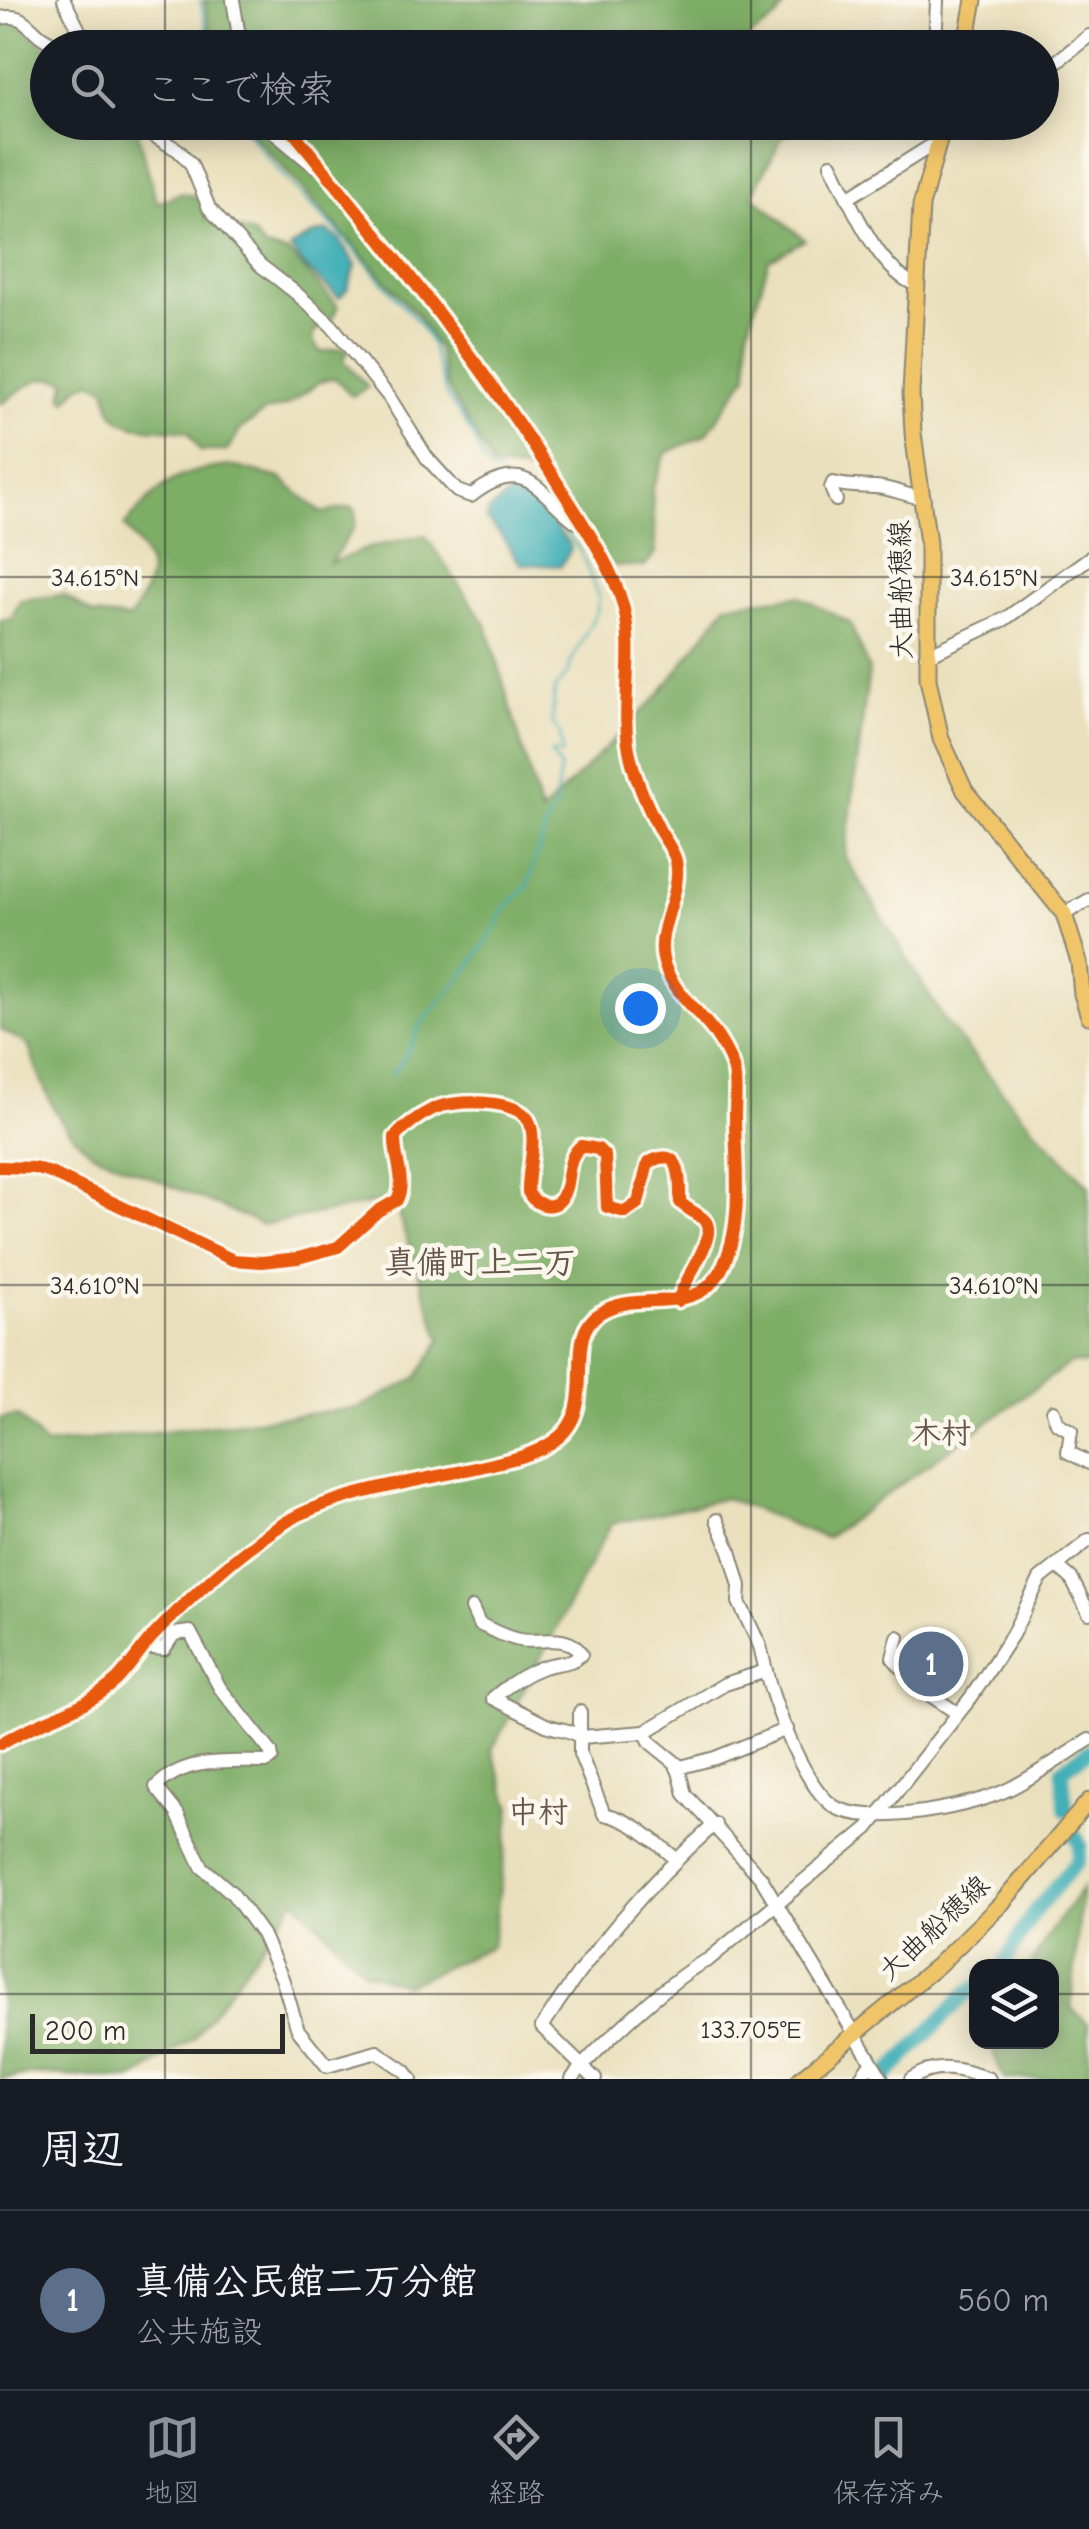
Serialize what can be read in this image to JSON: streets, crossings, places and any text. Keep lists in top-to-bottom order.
{
  "streets": {
    "main road": ["大曲船穂線"]
  },
  "districts": ["真備町上二万", "木村", "中村"],
  "scale_bar": "200 m",
  "page": {
    "search": "ここで検索",
    "pins": "1",
    "scale": "200 m",
    "heading": "周辺",
    "list": [
      {
        "mark": "1",
        "name": "真備公民館二万分館",
        "note": "公共施設",
        "value": "560 m"
      }
    ],
    "nav": ["地図", "経路", "保存済み"]
  },
  "coordinates": ["34.615°N", "34.610°N", "133.705°E"]
}
